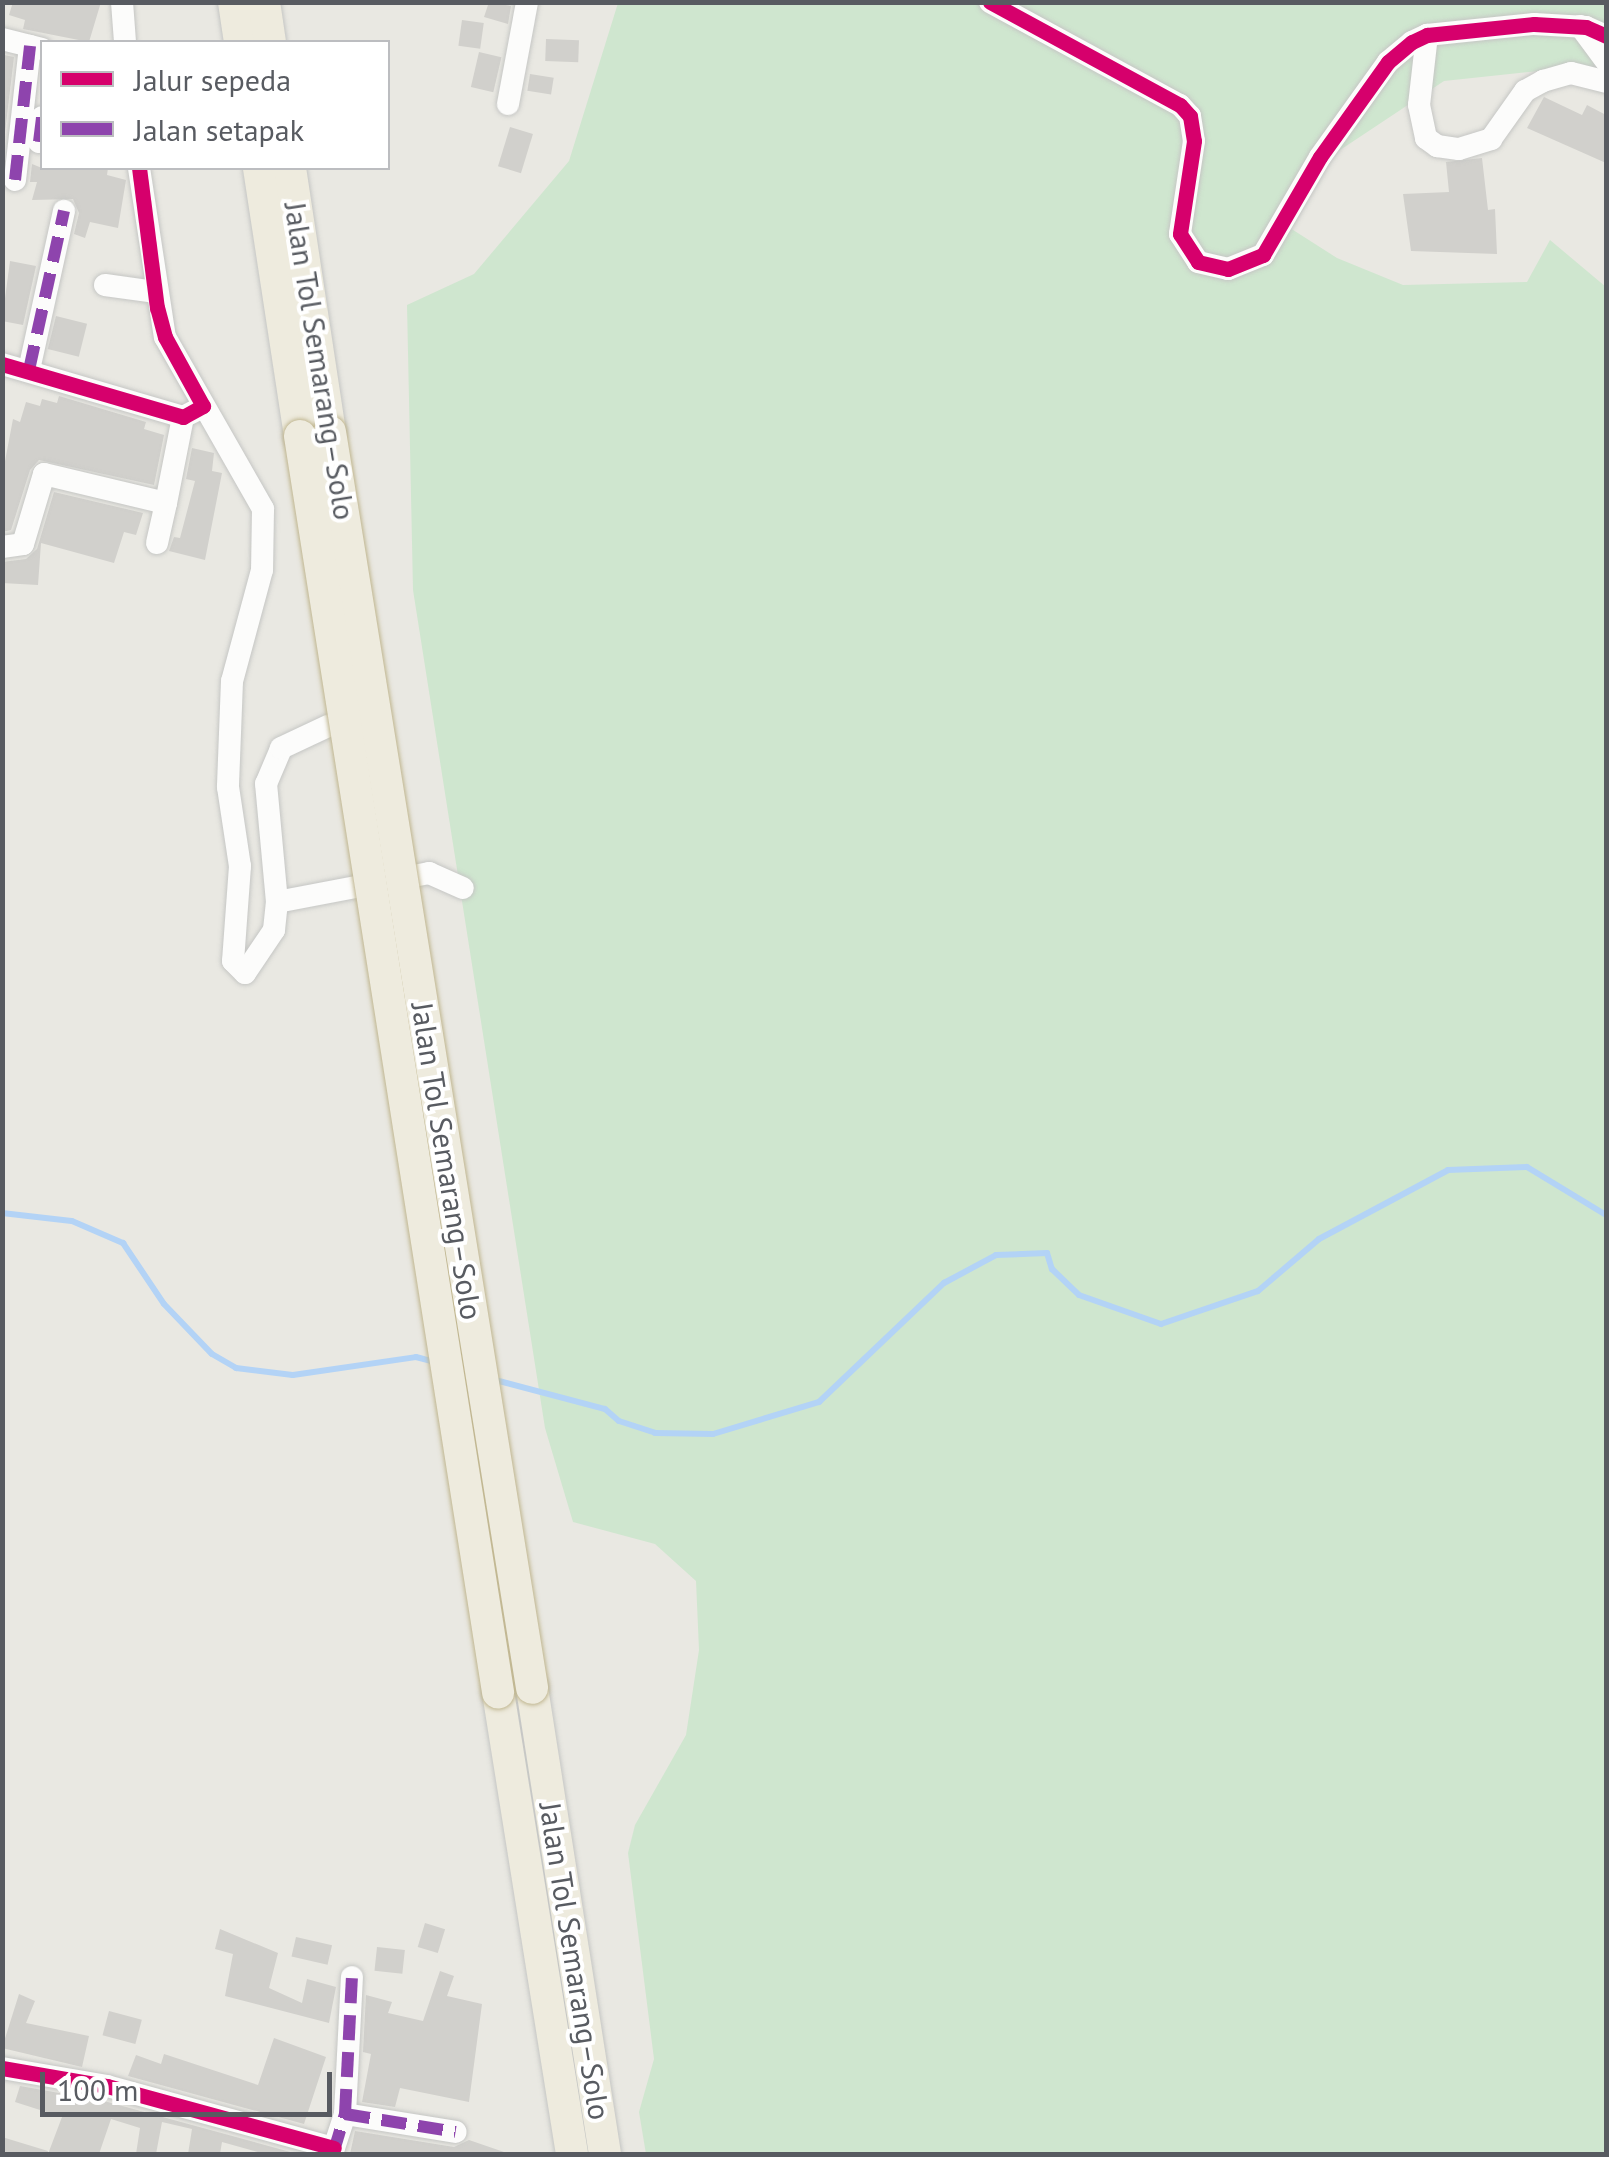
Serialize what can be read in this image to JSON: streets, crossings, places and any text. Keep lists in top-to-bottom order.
{
  "streets": {
    "highway": ["Jalan Tol Semarang–Solo"]
  },
  "legend": ["Jalur sepeda", "Jalan setapak"],
  "scale_bar": "100 m"
}
